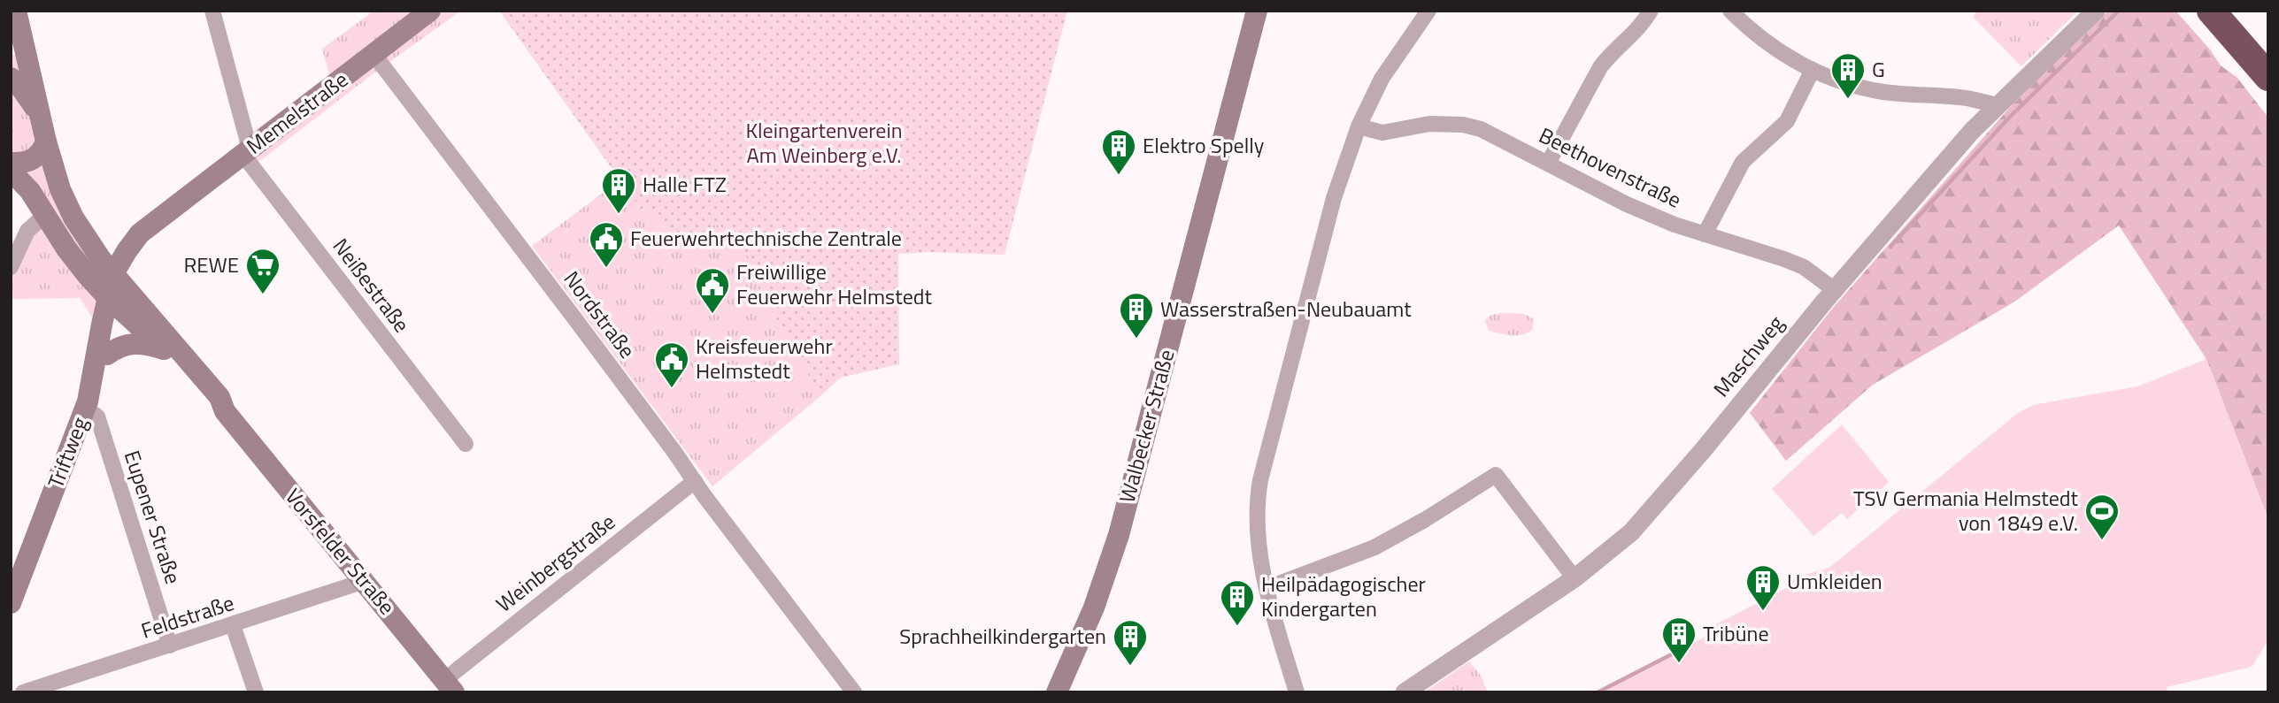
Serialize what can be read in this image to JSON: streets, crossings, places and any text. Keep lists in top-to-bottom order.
{
  "streets": {
    "main road": [
      "Memelstraße",
      "Walbecker Straße",
      "Triftweg",
      "Vorsfelder Straße"
    ],
    "street": [
      "Beethovenstraße",
      "Neißestraße",
      "Nordstraße",
      "Maschweg",
      "Eupener Straße",
      "Weinbergstraße",
      "Feldstraße"
    ]
  },
  "crossings": [
    ["Memelstraße", "Neißestraße"],
    ["Memelstraße", "Nordstraße"],
    ["Memelstraße", "Triftweg"],
    ["Memelstraße", "Eupener Straße"],
    ["Memelstraße", "Vorsfelder Straße"],
    ["Beethovenstraße", "Maschweg"],
    ["Nordstraße", "Weinbergstraße"],
    ["Triftweg", "Eupener Straße"],
    ["Triftweg", "Vorsfelder Straße"],
    ["Eupener Straße", "Feldstraße"],
    ["Vorsfelder Straße", "Weinbergstraße"],
    ["Vorsfelder Straße", "Feldstraße"]
  ],
  "parks": ["Kleingartenverein Am Weinberg e.V."],
  "places": {
    "building": [
      "G",
      "Elektro Spelly",
      "Halle FTZ",
      "Wasserstraßen-Neubauamt",
      "Umkleiden",
      "Heilpädagogischer Kindergarten",
      "Tribüne",
      "Sprachheilkindergarten"
    ],
    "public building": ["Feuerwehrtechnische Zentrale", "Freiwillige Feuerwehr Helmstedt", "Kreisfeuerwehr Helmstedt"],
    "supermarket": ["REWE"],
    "sports": ["TSV Germania Helmstedt von 1849 e.V."]
  }
}
